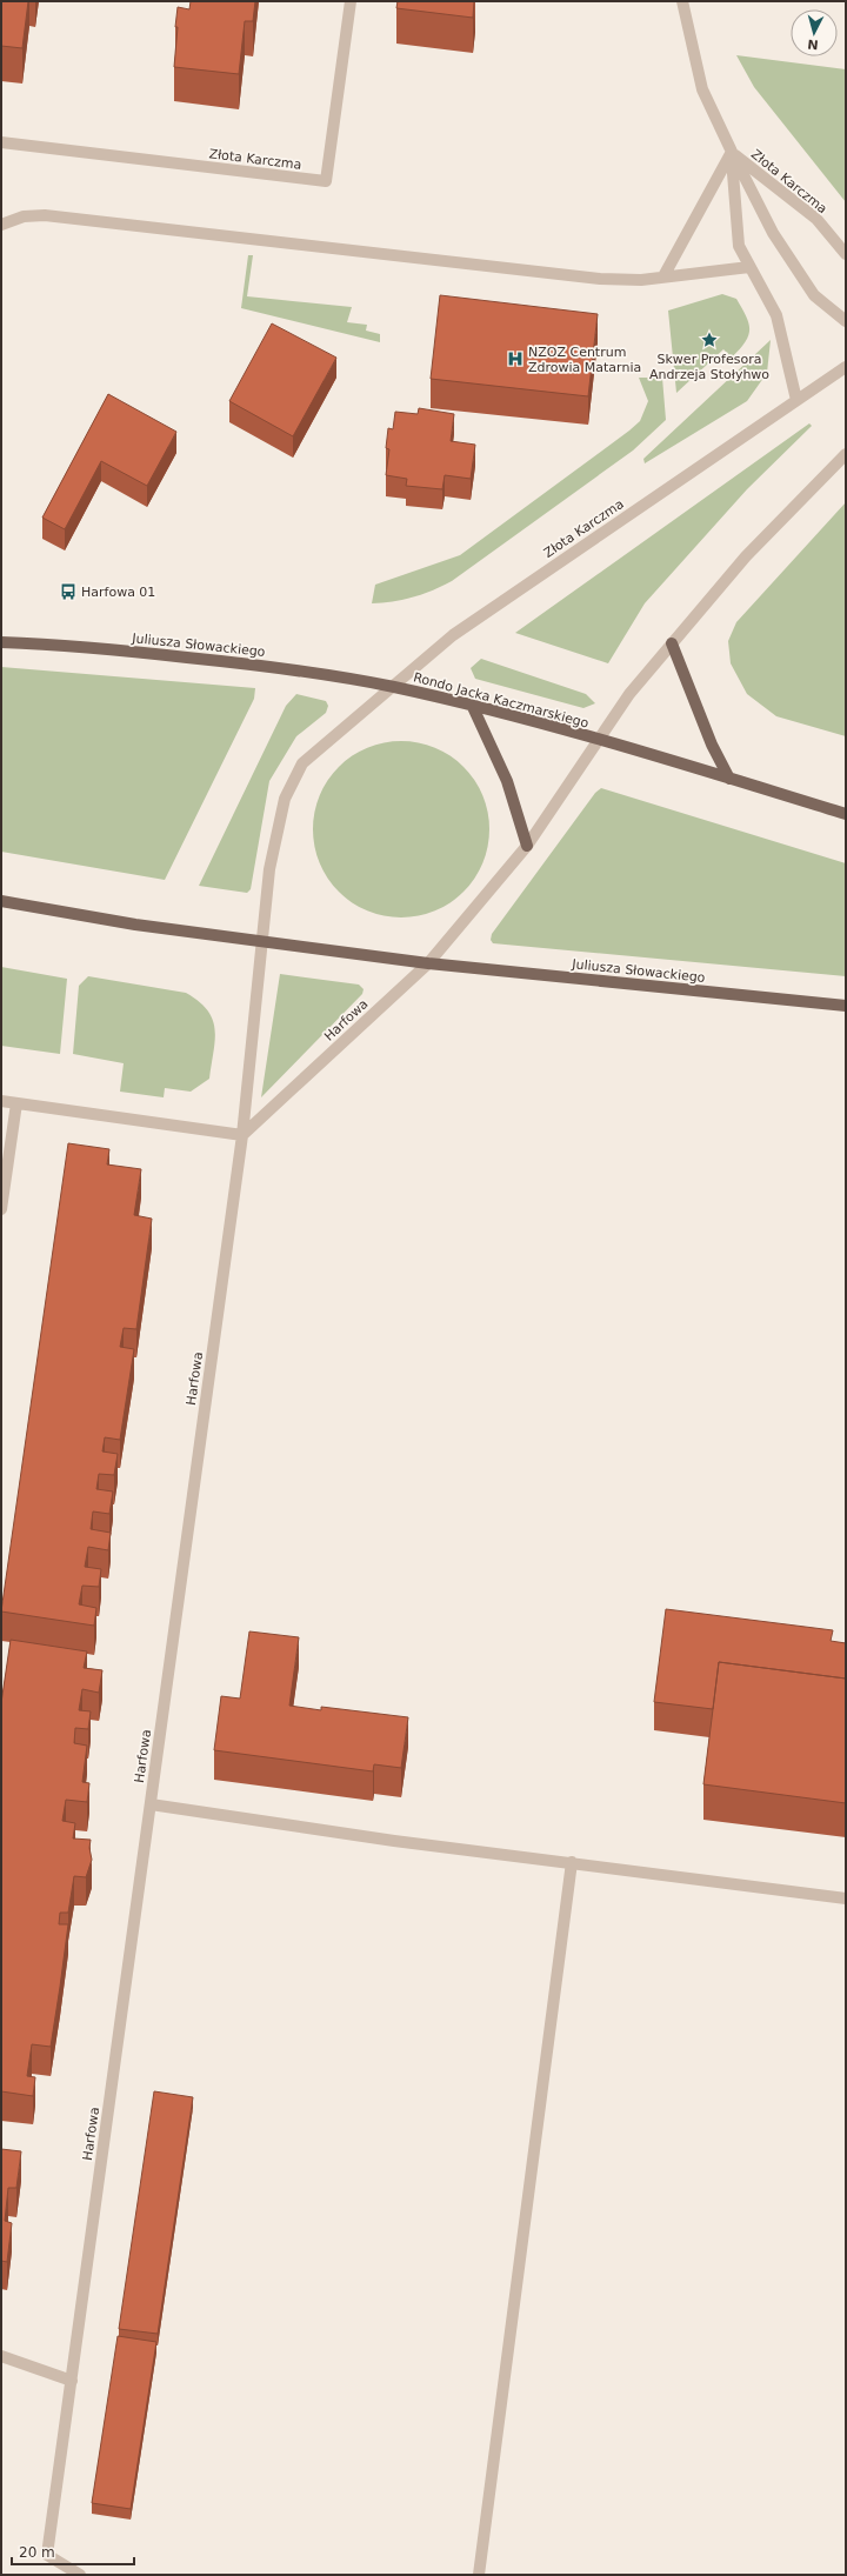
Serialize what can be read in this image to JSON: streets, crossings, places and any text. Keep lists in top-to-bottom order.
{
  "streets": {
    "main road": ["Juliusza Słowackiego", "Rondo Jacka Kaczmarskiego"],
    "street": ["Złota Karczma", "Harfowa"]
  },
  "crossings": [
    ["Złota Karczma", "Juliusza Słowackiego"],
    ["Złota Karczma", "Rondo Jacka Kaczmarskiego"],
    ["Juliusza Słowackiego", "Rondo Jacka Kaczmarskiego"],
    ["Juliusza Słowackiego", "Harfowa"],
    ["Rondo Jacka Kaczmarskiego", "Harfowa"]
  ],
  "places": {
    "place": ["Skwer Profesora Andrzeja Stołyhwo"],
    "hospital": ["NZOZ Centrum Zdrowia Matarnia"],
    "bus stop": ["Harfowa 01"]
  },
  "scale_bar": "20 m",
  "north": "bottom"
}
